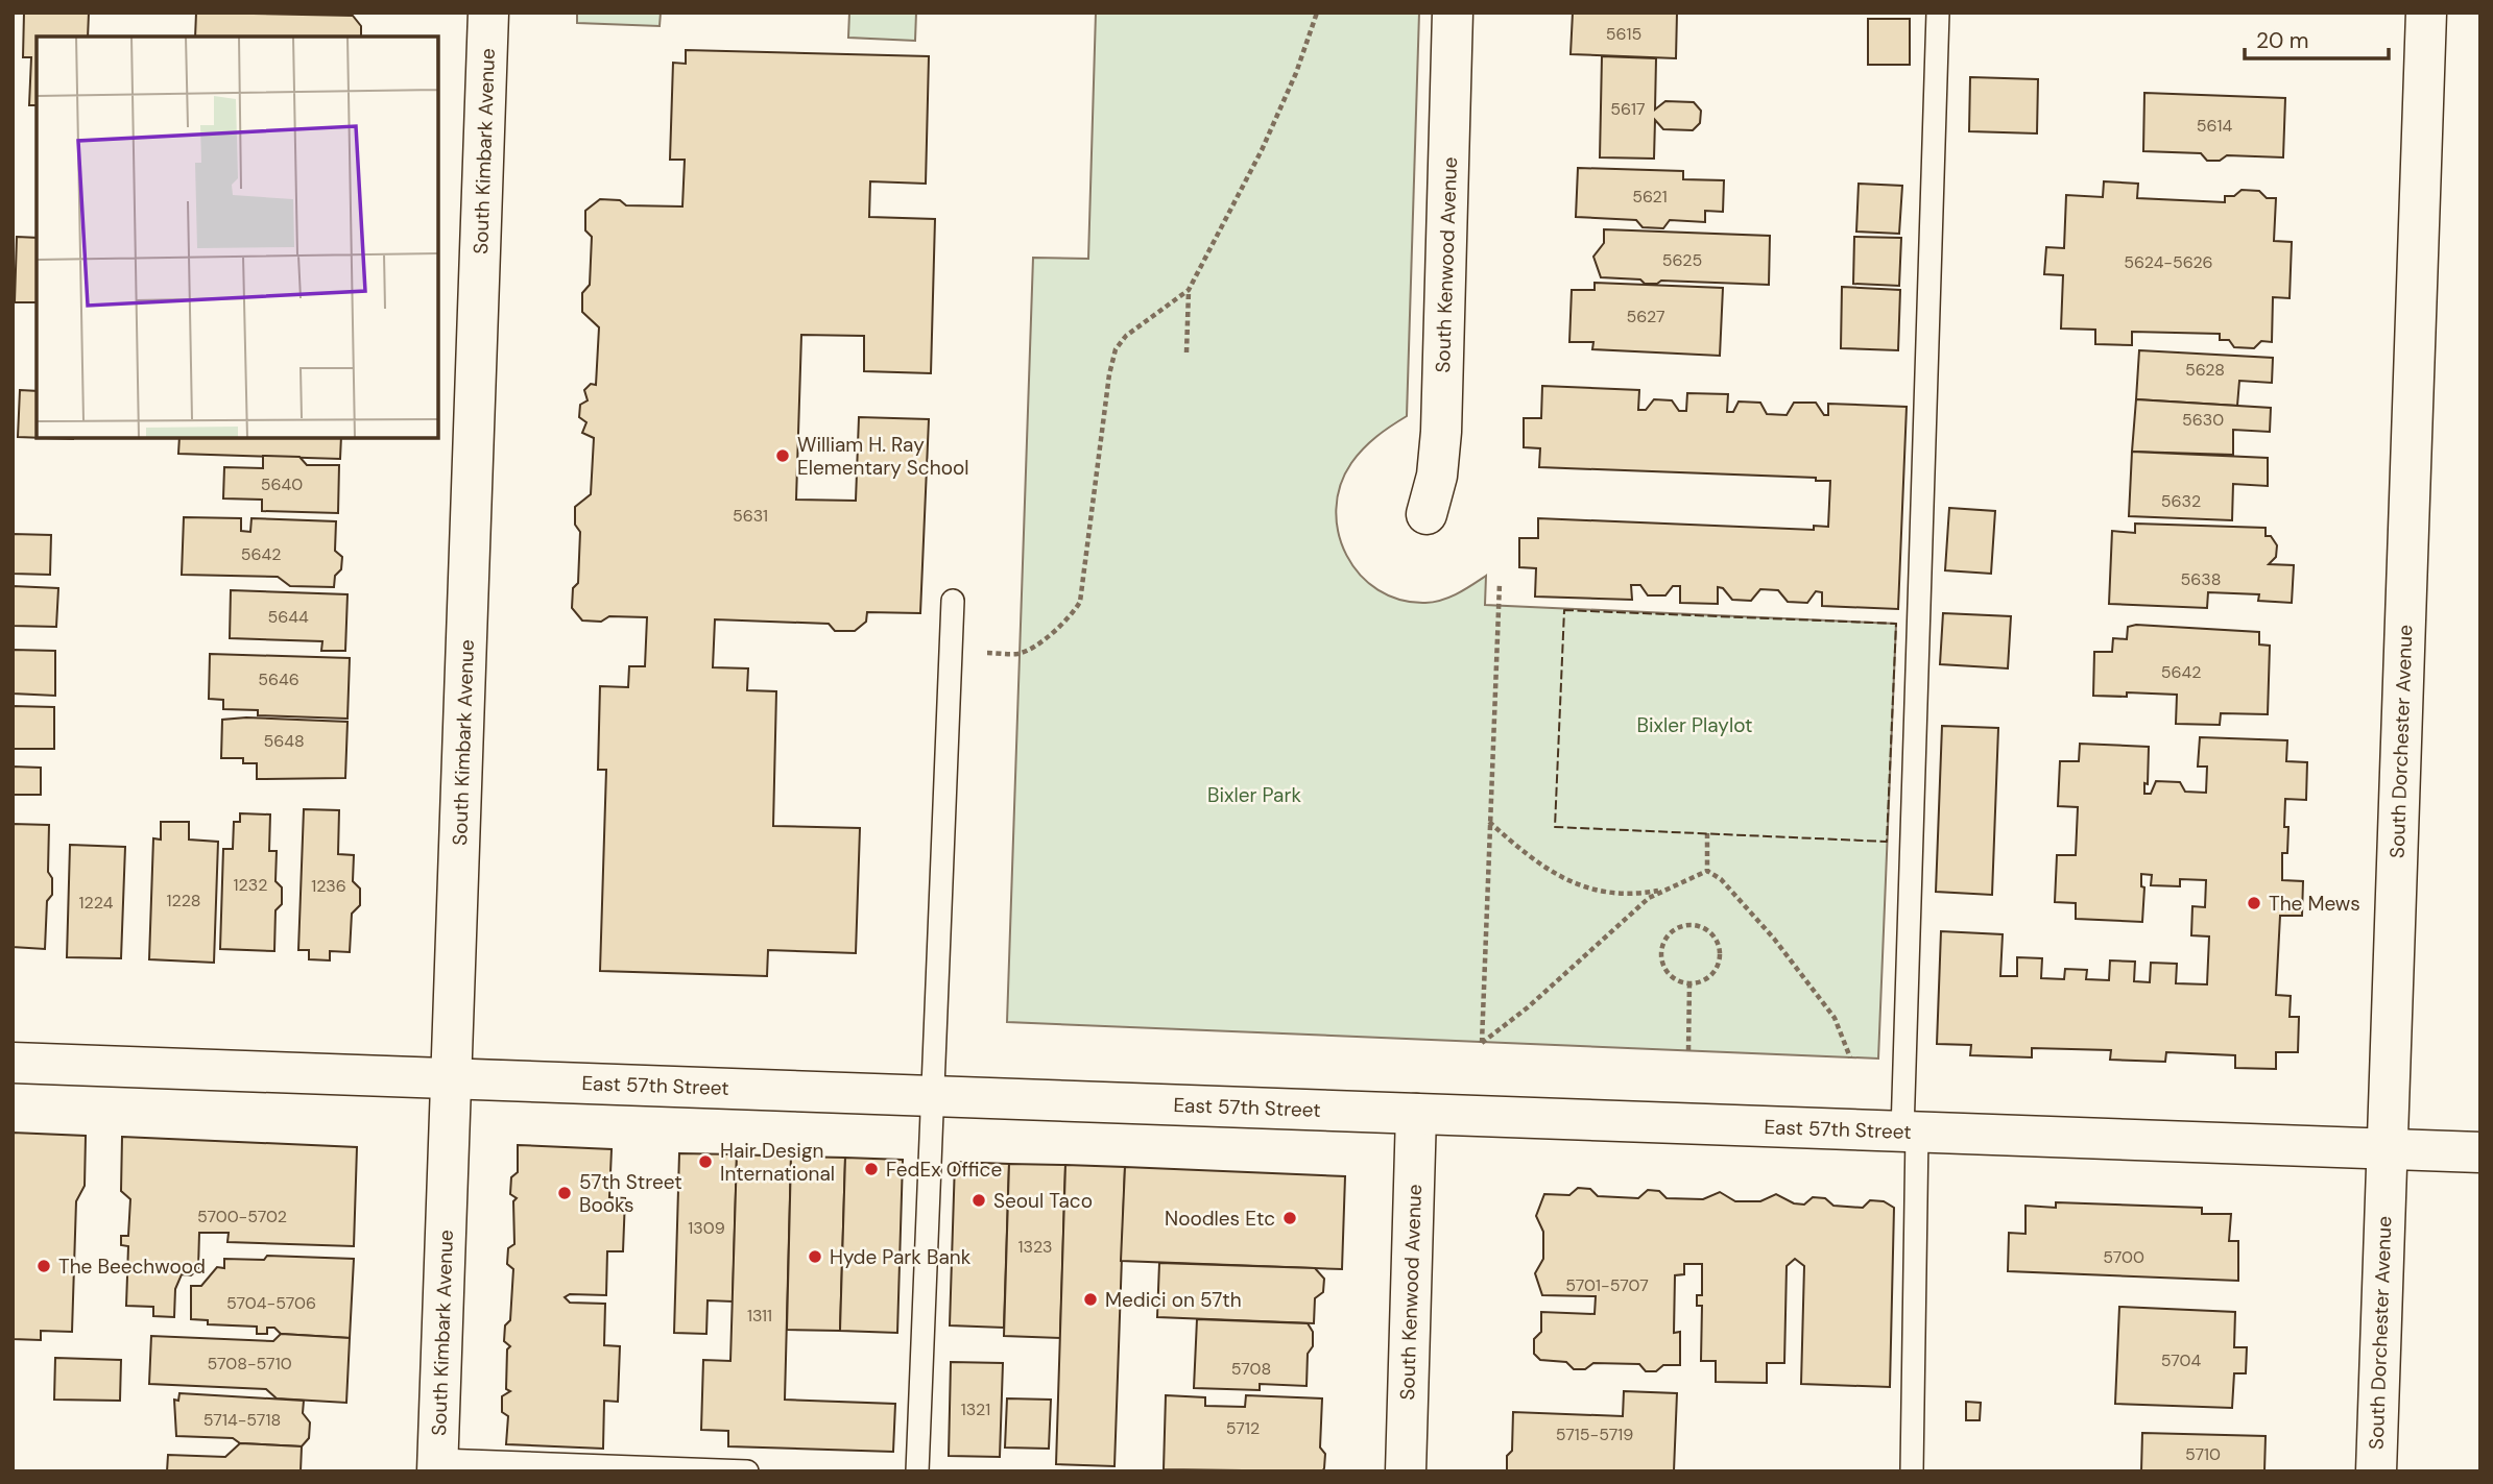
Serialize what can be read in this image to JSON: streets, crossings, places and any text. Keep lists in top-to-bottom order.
{
  "streets": {
    "street": [
      "South Kimbark Avenue",
      "South Kenwood Avenue",
      "South Dorchester Avenue",
      "East 57th Street"
    ]
  },
  "crossings": [
    ["South Kimbark Avenue", "East 57th Street"],
    ["South Kenwood Avenue", "East 57th Street"],
    ["South Dorchester Avenue", "East 57th Street"]
  ],
  "parks": ["Bixler Playlot", "Bixler Park"],
  "places": [
    "William H. Ray Elementary School",
    "The Mews",
    "Hair Design International",
    "FedEx Office",
    "57th Street Books",
    "Seoul Taco",
    "Noodles Etc",
    "Hyde Park Bank",
    "The Beechwood",
    "Medici on 57th"
  ],
  "house_numbers": [
    "5615",
    "5617",
    "5614",
    "5621",
    "5625",
    "5624-5626",
    "5627",
    "5628",
    "5630",
    "5640",
    "5632",
    "5631",
    "5642",
    "5638",
    "5644",
    "5642",
    "5646",
    "5648",
    "1232",
    "1236",
    "1228",
    "1224",
    "5700-5702",
    "1309",
    "1323",
    "5700",
    "5701-5707",
    "5704-5706",
    "1311",
    "5704",
    "5708-5710",
    "5708",
    "1321",
    "5714-5718",
    "5712",
    "5715-5719",
    "5710"
  ],
  "scale_bar": "20 m"
}
